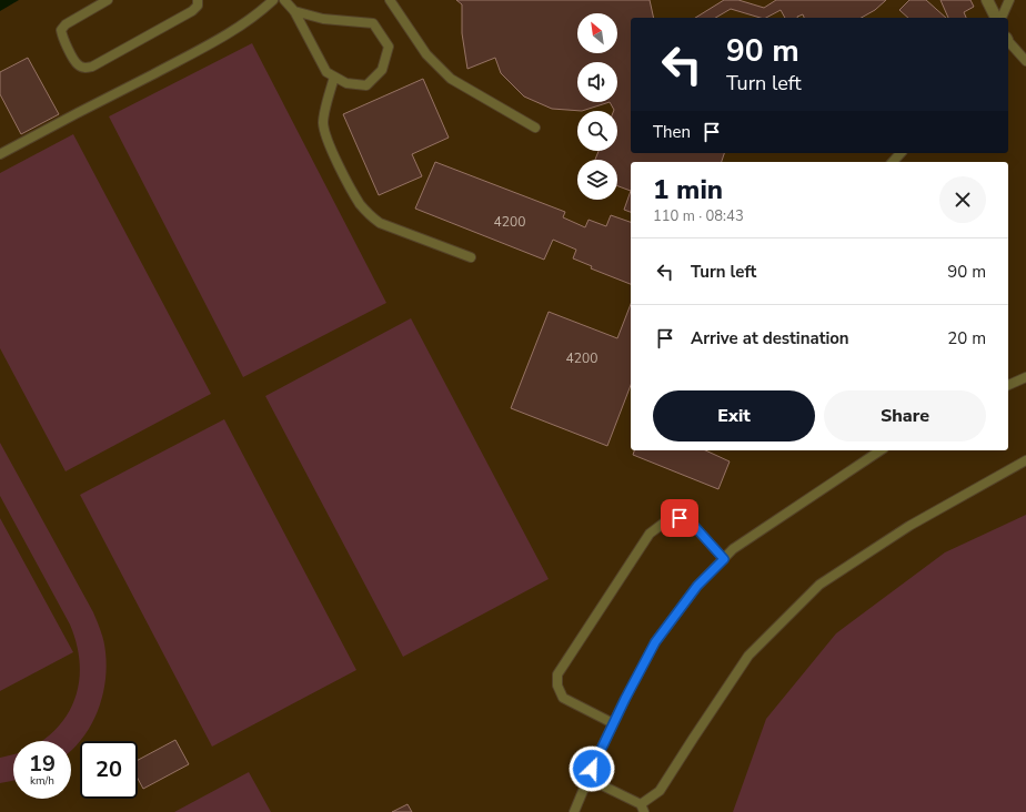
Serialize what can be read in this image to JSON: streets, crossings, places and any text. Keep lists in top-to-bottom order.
{
  "house_numbers": ["4200", "4200"],
  "north": "top left",
  "page": {
    "turn": ["90 m", "Turn left"],
    "then": "Then",
    "heading": ["1 min", "110 m · 08:43"],
    "list": [
      {
        "name": "Turn left",
        "value": "90 m"
      },
      {
        "name": "Arrive at destination",
        "value": "20 m"
      }
    ],
    "buttons": ["Exit", "Share"],
    "speed": "19 km/h",
    "limit": "20"
  }
}
